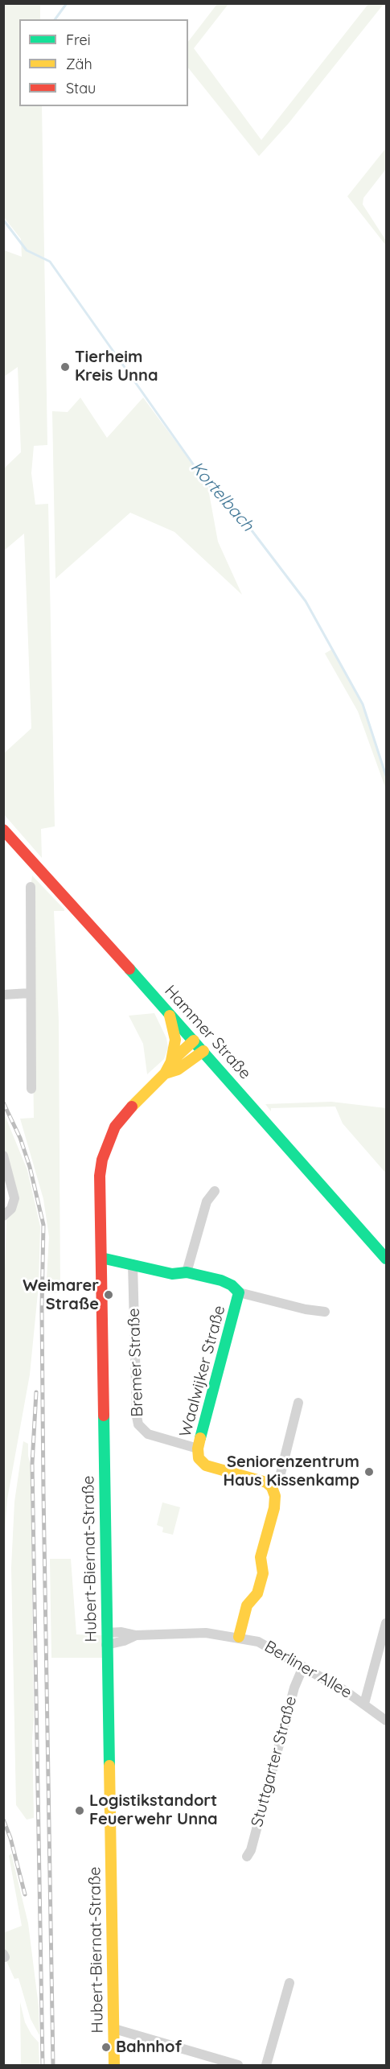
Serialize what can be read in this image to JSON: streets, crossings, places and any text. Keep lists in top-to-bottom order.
{
  "streets": {
    "street": [
      "Hammer Straße",
      "Bremer Straße",
      "Waalwijker Straße",
      "Hubert-Biernat-Straße",
      "Berliner Allee",
      "Stuttgarter Straße"
    ]
  },
  "crossings": [
    ["Hammer Straße", "Hubert-Biernat-Straße"],
    ["Bremer Straße", "Waalwijker Straße"],
    ["Hubert-Biernat-Straße", "Berliner Allee"],
    ["Berliner Allee", "Stuttgarter Straße"]
  ],
  "water": ["Kortelbach"],
  "places": [
    "Tierheim Kreis Unna",
    "Weimarer Straße",
    "Seniorenzentrum Haus Kissenkamp",
    "Logistikstandort Feuerwehr Unna",
    "Bahnhof"
  ],
  "legend": ["Frei", "Zäh", "Stau"]
}
